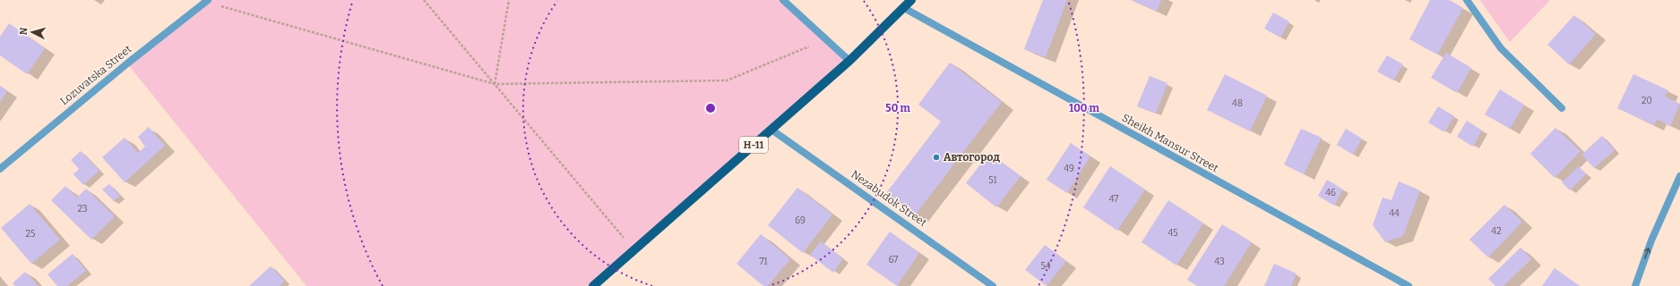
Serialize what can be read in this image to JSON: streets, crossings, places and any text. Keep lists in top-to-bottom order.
{
  "streets": {
    "main road": ["Н-11"],
    "street": ["Lozuvatska Street", "Sheikh Mansur Street", "Nezabudok Street"]
  },
  "crossings": [
    ["Sheikh Mansur Street", "Н-11"],
    ["Н-11", "Nezabudok Street"]
  ],
  "places": ["Автогород"],
  "house_numbers": [
    "20",
    "48",
    "49",
    "51",
    "46",
    "47",
    "23",
    "44",
    "69",
    "42",
    "45",
    "25",
    "67",
    "71",
    "43",
    "54"
  ],
  "north": "left",
  "rings": ["50 m", "100 m"]
}
